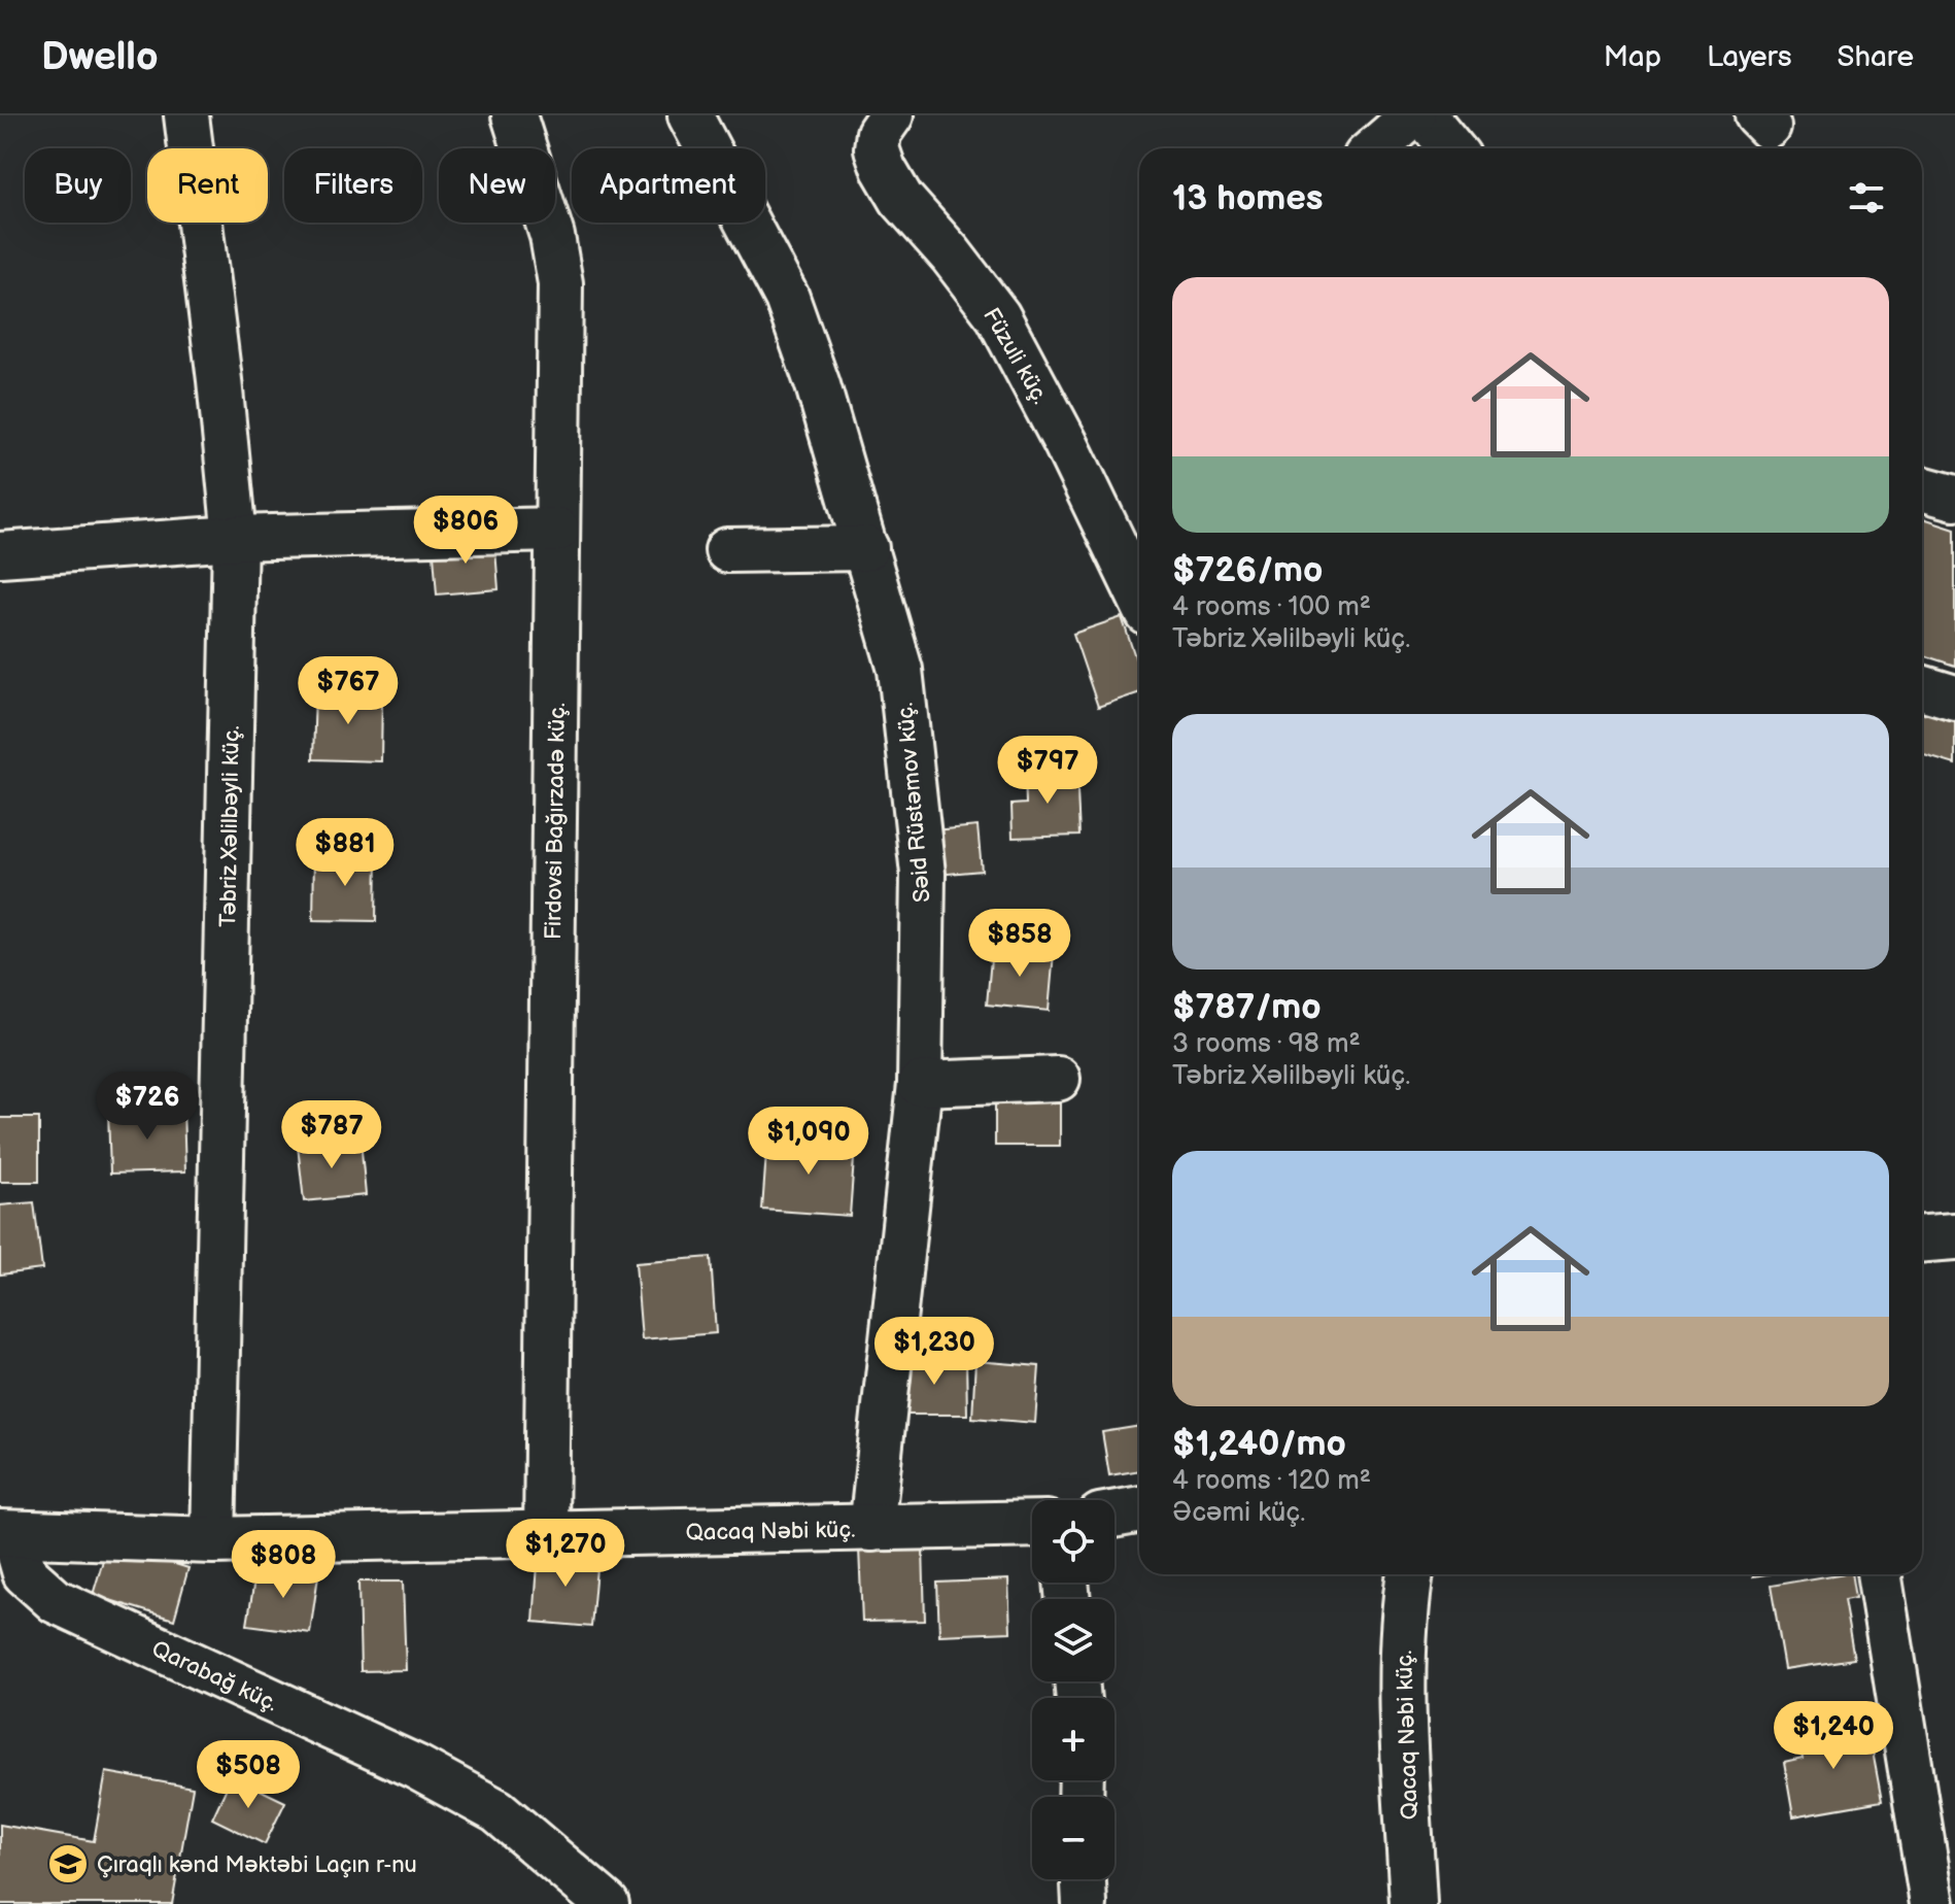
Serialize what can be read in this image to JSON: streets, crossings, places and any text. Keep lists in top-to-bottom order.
{
  "streets": {
    "street": [
      "Füzuli küç.",
      "Səid Rüstəmov küç.",
      "Firdovsi Bağırzadə küç.",
      "Təbriz Xəlilbəyli küç.",
      "Qacaq Nəbi küç.",
      "Qarabağ küç."
    ]
  },
  "crossings": [
    ["Səid Rüstəmov küç.", "Qacaq Nəbi küç."],
    ["Firdovsi Bağırzadə küç.", "Qacaq Nəbi küç."],
    ["Təbriz Xəlilbəyli küç.", "Qacaq Nəbi küç."],
    ["Qacaq Nəbi küç.", "Qarabağ küç."]
  ],
  "places": {
    "school or university": ["Çıraqlı kənd Məktəbi Laçın r-nu"]
  },
  "page": {
    "header": "Dwello",
    "nav": ["Map", "Layers", "Share"],
    "chip": [
      "Buy",
      "Rent",
      "Filters",
      "New",
      "Apartment"
    ],
    "heading": "13 homes",
    "list": [
      {
        "name": "$726/mo",
        "note": "4 rooms · 100 m² · Təbriz Xəlilbəyli küç."
      },
      {
        "name": "$787/mo",
        "note": "3 rooms · 98 m² · Təbriz Xəlilbəyli küç."
      },
      {
        "name": "$1,240/mo",
        "note": "4 rooms · 120 m² · Əcəmi küç."
      }
    ],
    "price": [
      "$806",
      "$767",
      "$797",
      "$881",
      "$858",
      "$726",
      "$787",
      "$1,090",
      "$1,230",
      "$1,270",
      "$808",
      "$1,240",
      "$508"
    ],
    "map_buttons": ["+", "−"]
  }
}
